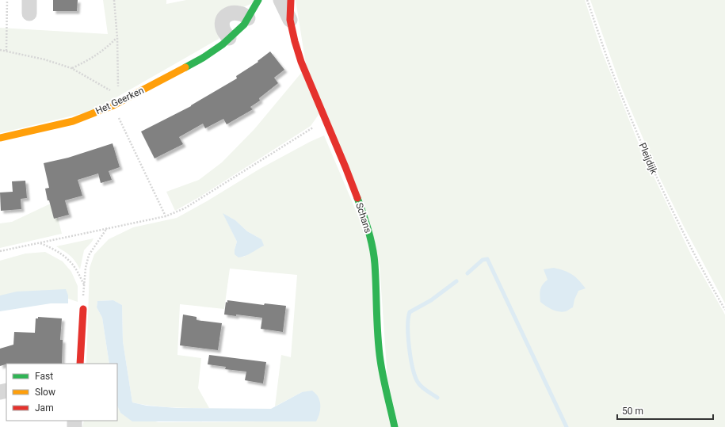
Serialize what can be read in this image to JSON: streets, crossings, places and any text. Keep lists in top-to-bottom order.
{
  "streets": {
    "street": ["Het Geerken", "Schans"],
    "path": ["Pleijdijk"]
  },
  "legend": ["Fast", "Slow", "Jam"],
  "scale_bar": "50 m"
}
